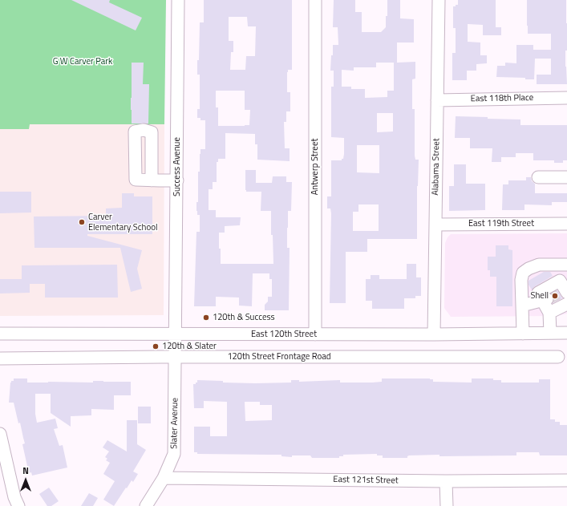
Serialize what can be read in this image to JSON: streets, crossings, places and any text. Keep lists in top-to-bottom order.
{
  "streets": {
    "street": [
      "East 118th Place",
      "Success Avenue",
      "Antwerp Street",
      "Alabama Street",
      "East 119th Street",
      "East 120th Street",
      "120th Street Frontage Road",
      "Slater Avenue",
      "East 121st Street"
    ]
  },
  "crossings": [
    ["East 118th Place", "Alabama Street"],
    ["Success Avenue", "East 120th Street"],
    ["Success Avenue", "Slater Avenue"],
    ["Antwerp Street", "East 120th Street"],
    ["Alabama Street", "East 119th Street"],
    ["Alabama Street", "East 120th Street"],
    ["East 120th Street", "Slater Avenue"],
    ["120th Street Frontage Road", "Slater Avenue"],
    ["Slater Avenue", "East 121st Street"]
  ],
  "parks": ["G W Carver Park"],
  "places": [
    "Carver Elementary School",
    "Shell",
    "120th & Success",
    "120th & Slater"
  ],
  "north": "top"
}
